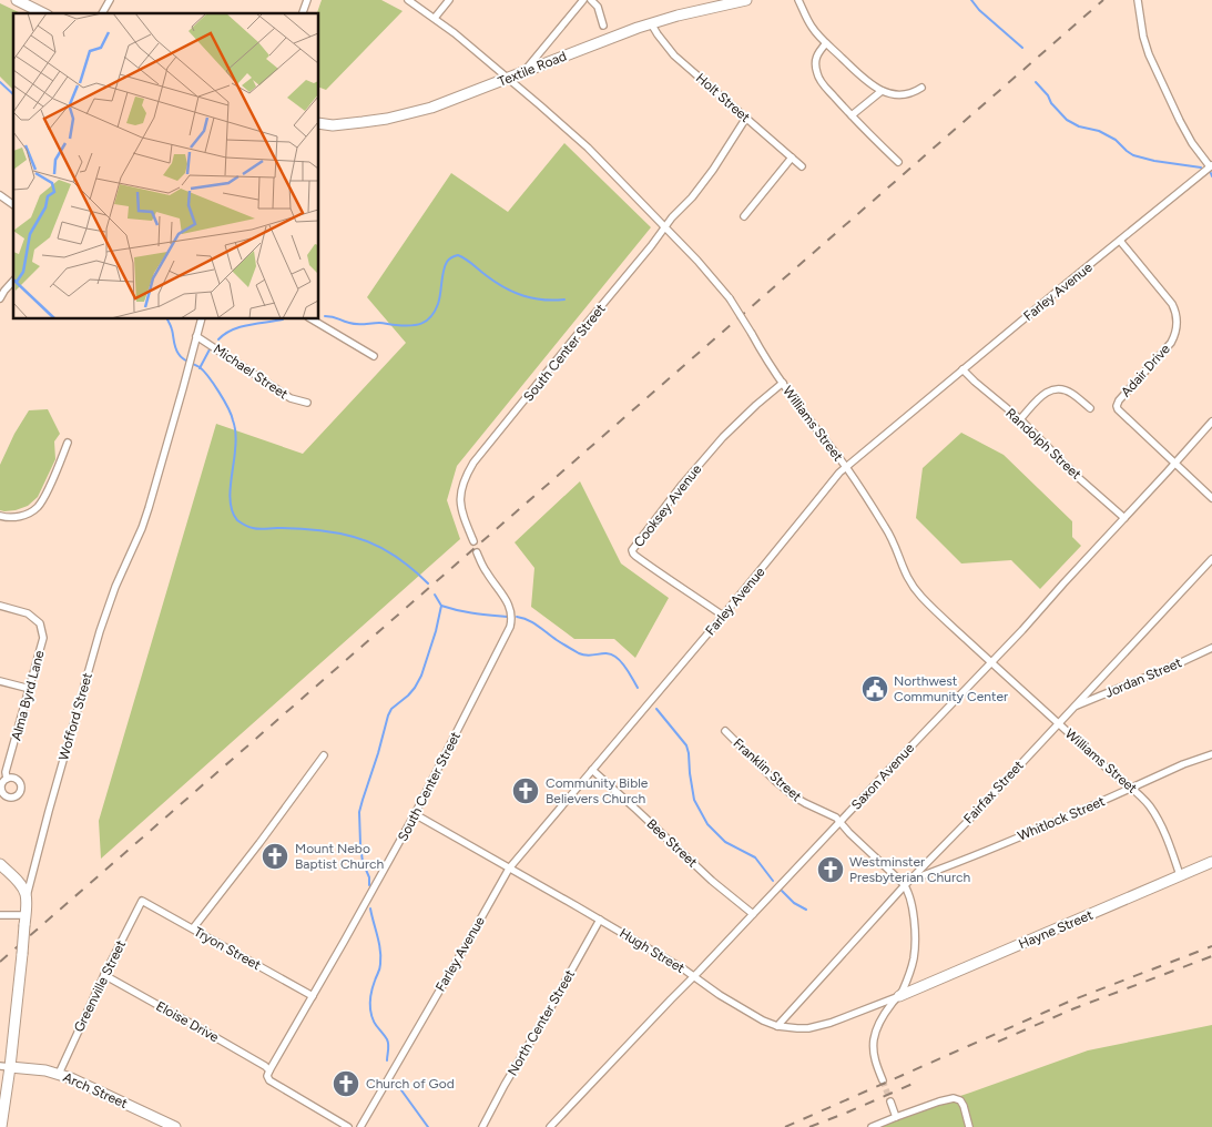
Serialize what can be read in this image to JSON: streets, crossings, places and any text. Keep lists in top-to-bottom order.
{
  "streets": {
    "street": [
      "Textile Road",
      "Holt Street",
      "Farley Avenue",
      "South Center Street",
      "Adair Drive",
      "Michael Street",
      "Williams Street",
      "Randolph Street",
      "Cooksey Avenue",
      "Jordan Street",
      "Alma Byrd Lane",
      "Wofford Street",
      "Franklin Street",
      "Saxon Avenue",
      "Fairfax Street",
      "Whitlock Street",
      "Bee Street",
      "Hayne Street",
      "Tryon Street",
      "Hugh Street",
      "Greenville Street",
      "Eloise Drive",
      "North Center Street",
      "Arch Street"
    ]
  },
  "crossings": [
    ["Textile Road", "Holt Street"],
    ["Textile Road", "Williams Street"],
    ["Holt Street", "South Center Street"],
    ["Farley Avenue", "Adair Drive"],
    ["Farley Avenue", "Williams Street"],
    ["Farley Avenue", "Randolph Street"],
    ["Farley Avenue", "Cooksey Avenue"],
    ["Farley Avenue", "Bee Street"],
    ["Farley Avenue", "Hugh Street"],
    ["South Center Street", "Williams Street"],
    ["South Center Street", "Tryon Street"],
    ["South Center Street", "Hugh Street"],
    ["South Center Street", "Eloise Drive"],
    ["Adair Drive", "Saxon Avenue"],
    ["Michael Street", "Wofford Street"],
    ["Williams Street", "Cooksey Avenue"],
    ["Williams Street", "Saxon Avenue"],
    ["Williams Street", "Fairfax Street"],
    ["Williams Street", "Whitlock Street"],
    ["Williams Street", "Hayne Street"],
    ["Randolph Street", "Saxon Avenue"],
    ["Jordan Street", "Fairfax Street"],
    ["Wofford Street", "Arch Street"],
    ["Franklin Street", "Saxon Avenue"],
    ["Franklin Street", "Fairfax Street"],
    ["Franklin Street", "Whitlock Street"],
    ["Saxon Avenue", "Bee Street"],
    ["Saxon Avenue", "Hugh Street"],
    ["Fairfax Street", "Whitlock Street"],
    ["Fairfax Street", "Hugh Street"],
    ["Hayne Street", "Hugh Street"],
    ["Tryon Street", "Greenville Street"],
    ["Hugh Street", "North Center Street"],
    ["Greenville Street", "Eloise Drive"],
    ["Greenville Street", "Arch Street"]
  ],
  "places": {
    "public building": ["Northwest Community Center"],
    "church": [
      "Community Bible Believers Church",
      "Mount Nebo Baptist Church",
      "Westminster Presbyterian Church",
      "Church of God"
    ]
  }
}
